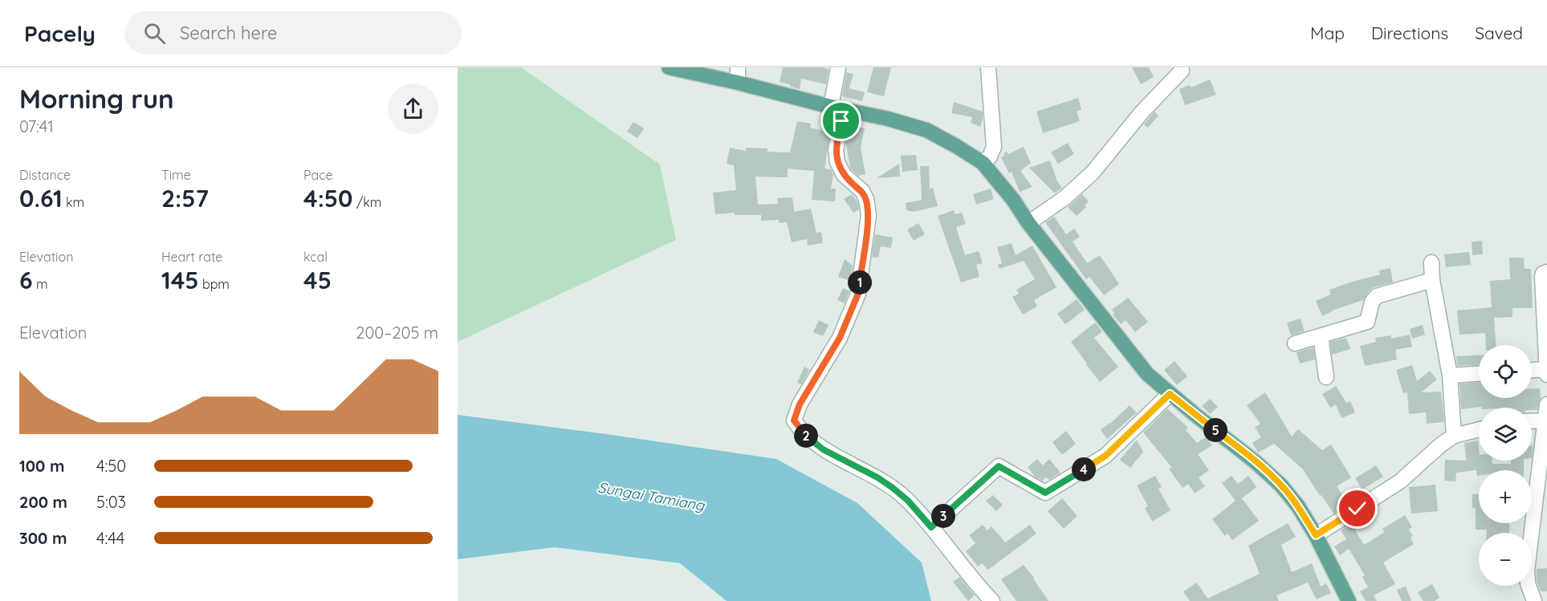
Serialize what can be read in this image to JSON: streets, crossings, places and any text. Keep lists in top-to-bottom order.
{
  "water": ["Sungai Tamiang"],
  "page": {
    "header": "Pacely",
    "search": "Search here",
    "nav": ["Map", "Directions", "Saved"],
    "heading": ["Morning run", "07:41"],
    "stats": [
      ["Distance", "0.61 km"],
      ["Time", "2:57"],
      ["Pace", "4:50 /km"],
      ["Elevation", "6 m"],
      ["Heart rate", "145 bpm"],
      ["kcal", "45"]
    ],
    "pins": [
      "1",
      "5",
      "2",
      "4",
      "3"
    ],
    "chart": ["Elevation", "200–205 m"],
    "map_buttons": ["+", "−"],
    "list": [
      {
        "name": "100 m",
        "note": "4:50"
      },
      {
        "name": "200 m",
        "note": "5:03"
      },
      {
        "name": "300 m",
        "note": "4:44"
      }
    ]
  }
}
